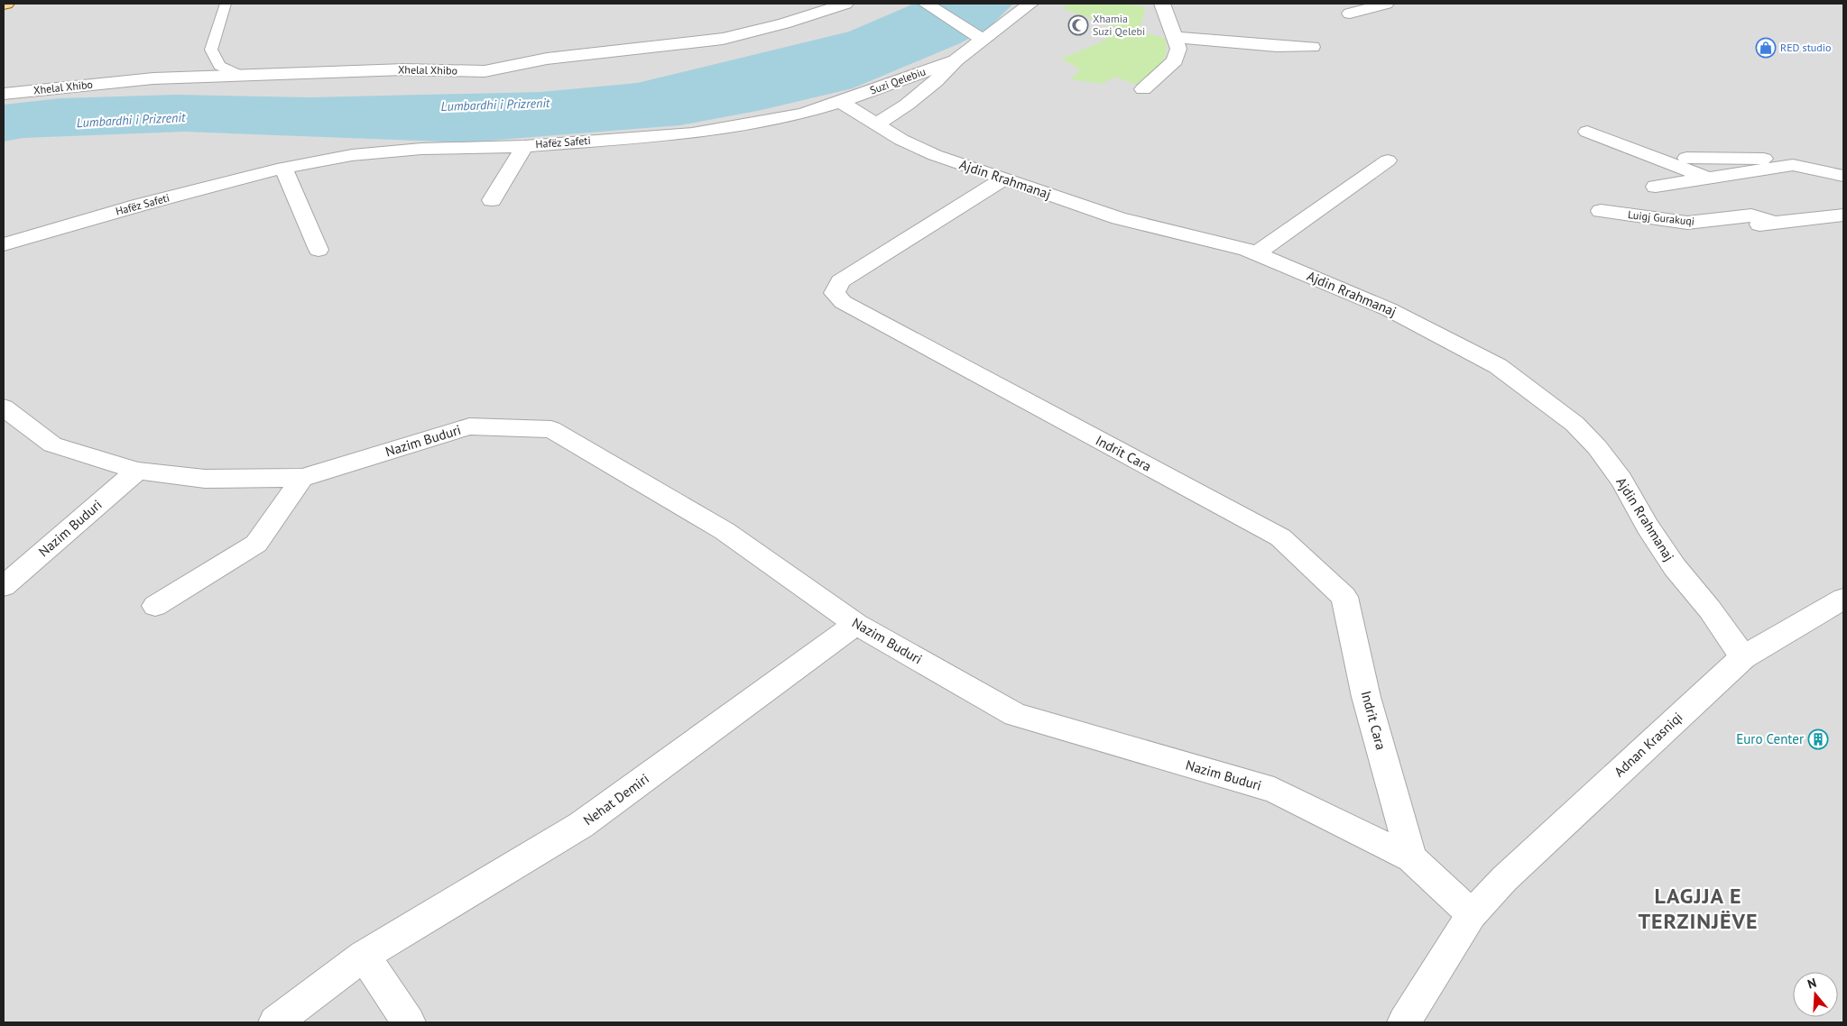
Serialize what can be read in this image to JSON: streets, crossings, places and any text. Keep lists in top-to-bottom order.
{
  "streets": {
    "street": [
      "Xhelal Xhibo",
      "Suzi Qelebiu",
      "Hafëz Safeti",
      "Ajdin Rrahmanaj",
      "Luigj Gurakuqi",
      "Nazim Buduri",
      "Indrit Cara",
      "Adnan Krasniqi",
      "Nehat Demiri"
    ]
  },
  "crossings": [
    ["Suzi Qelebiu", "Hafëz Safeti"],
    ["Suzi Qelebiu", "Ajdin Rrahmanaj"],
    ["Hafëz Safeti", "Ajdin Rrahmanaj"],
    ["Ajdin Rrahmanaj", "Indrit Cara"],
    ["Ajdin Rrahmanaj", "Adnan Krasniqi"],
    ["Nazim Buduri", "Indrit Cara"],
    ["Nazim Buduri", "Adnan Krasniqi"],
    ["Nazim Buduri", "Nehat Demiri"]
  ],
  "districts": ["LAGJJA E TERZINJËVE"],
  "water": ["Lumbardhi i Prizrenit"],
  "places": {
    "mosque": ["Xhamia Suzi Qelebi"],
    "shop": ["RED studio"],
    "building": ["Euro Center"]
  },
  "north": "top"
}
